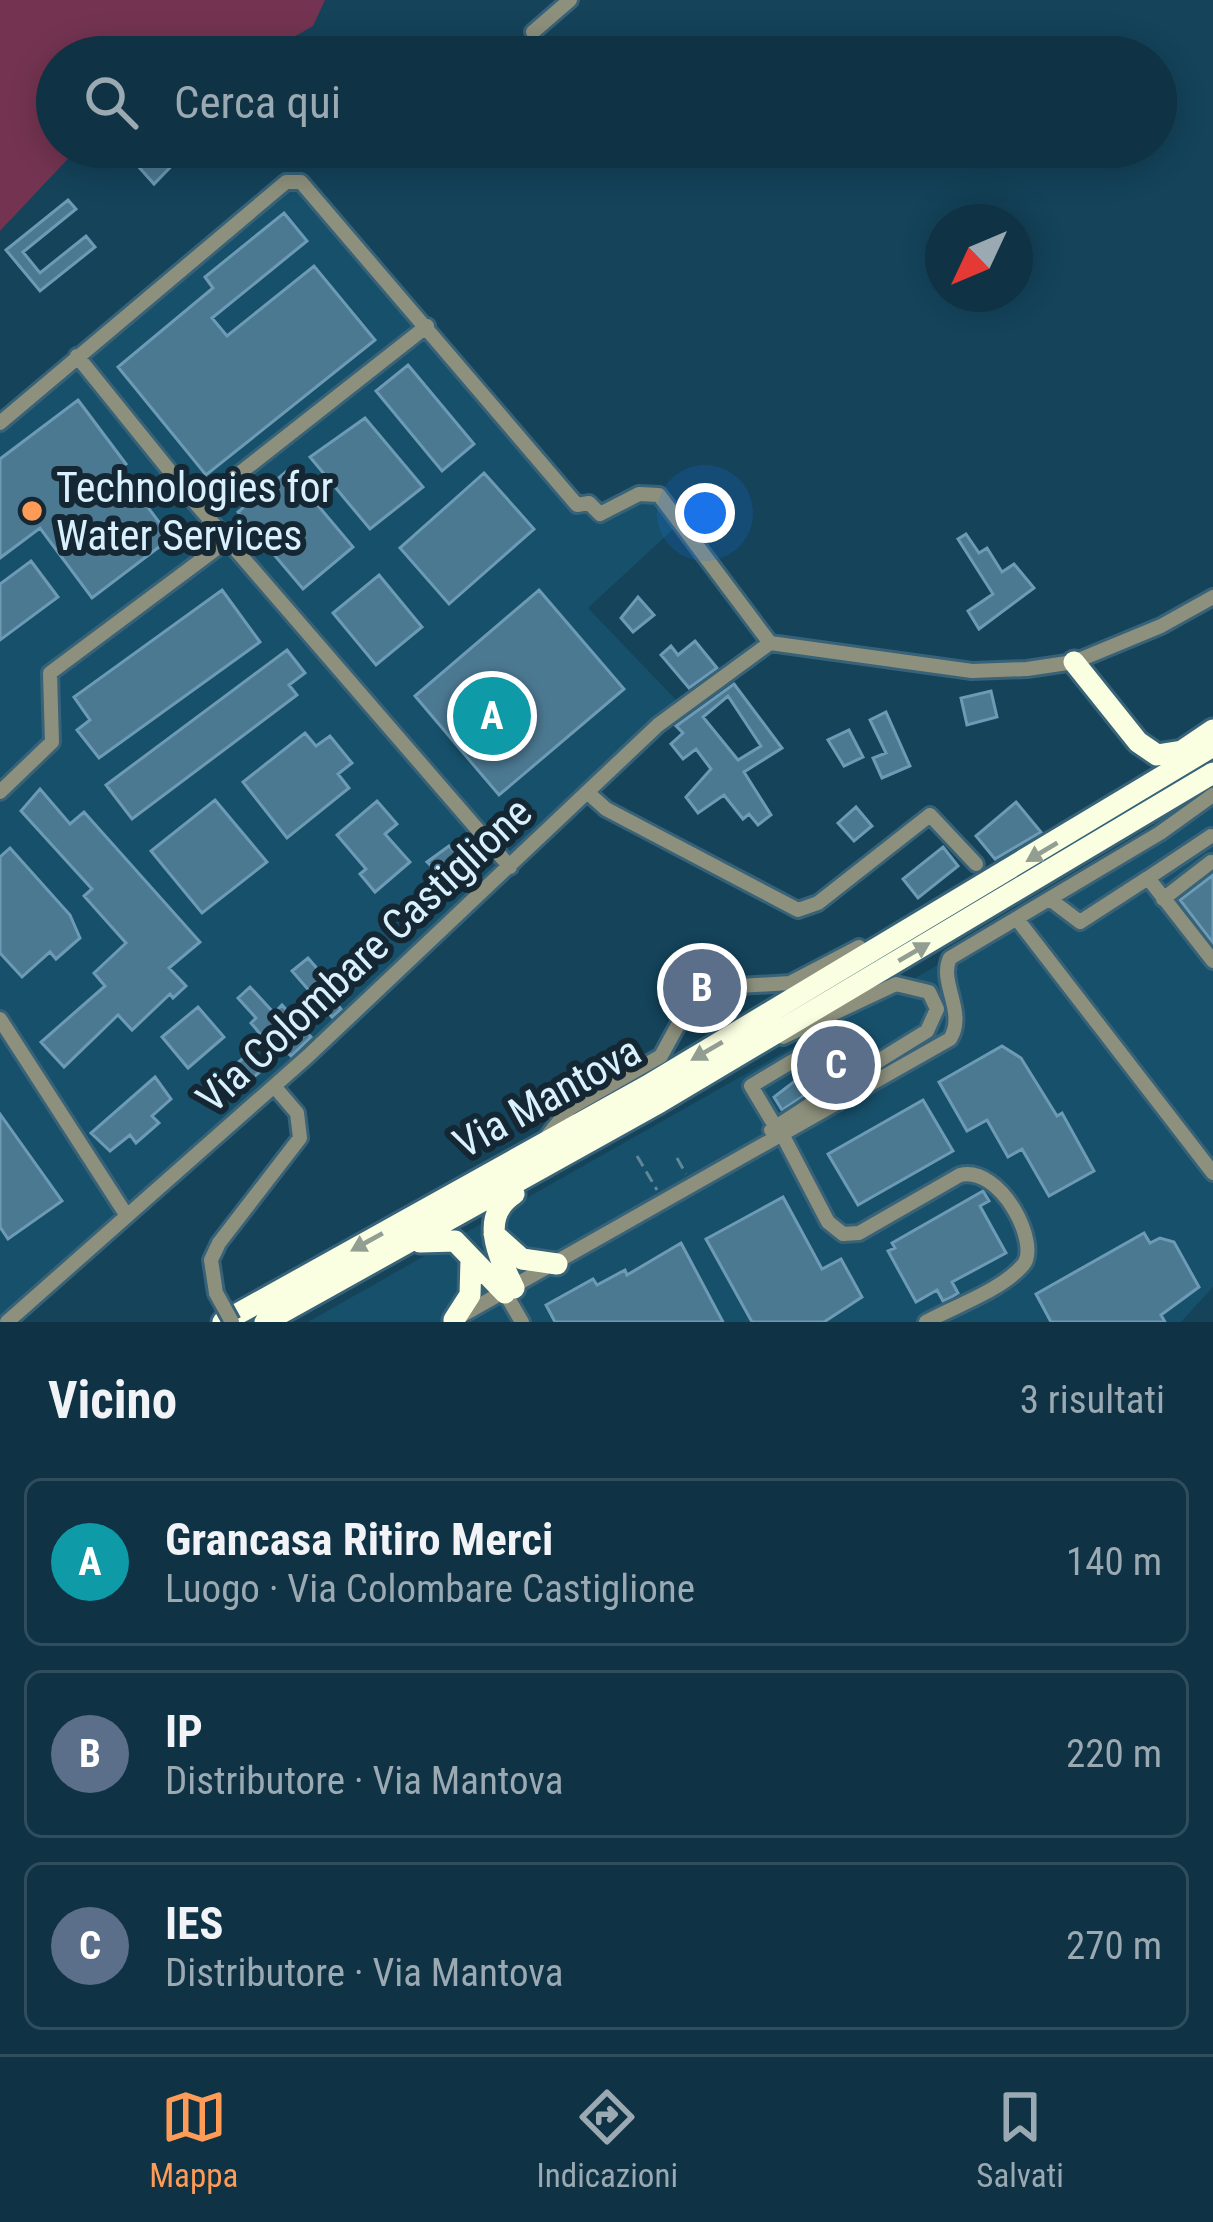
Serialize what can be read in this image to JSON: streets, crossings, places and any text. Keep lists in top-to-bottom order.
{
  "streets": {
    "highway": ["Via Mantova"],
    "street": ["Via Colombare Castiglione"]
  },
  "places": ["Technologies for Water Services"],
  "north": "bottom left",
  "page": {
    "search": "Cerca qui",
    "pins": ["A", "B", "C"],
    "heading": ["Vicino", "3 risultati"],
    "list": [
      {
        "mark": "A",
        "name": "Grancasa Ritiro Merci",
        "note": "Luogo · Via Colombare Castiglione",
        "value": "140 m"
      },
      {
        "mark": "B",
        "name": "IP",
        "note": "Distributore · Via Mantova",
        "value": "220 m"
      },
      {
        "mark": "C",
        "name": "IES",
        "note": "Distributore · Via Mantova",
        "value": "270 m"
      }
    ],
    "nav": ["Mappa", "Indicazioni", "Salvati"]
  }
}
